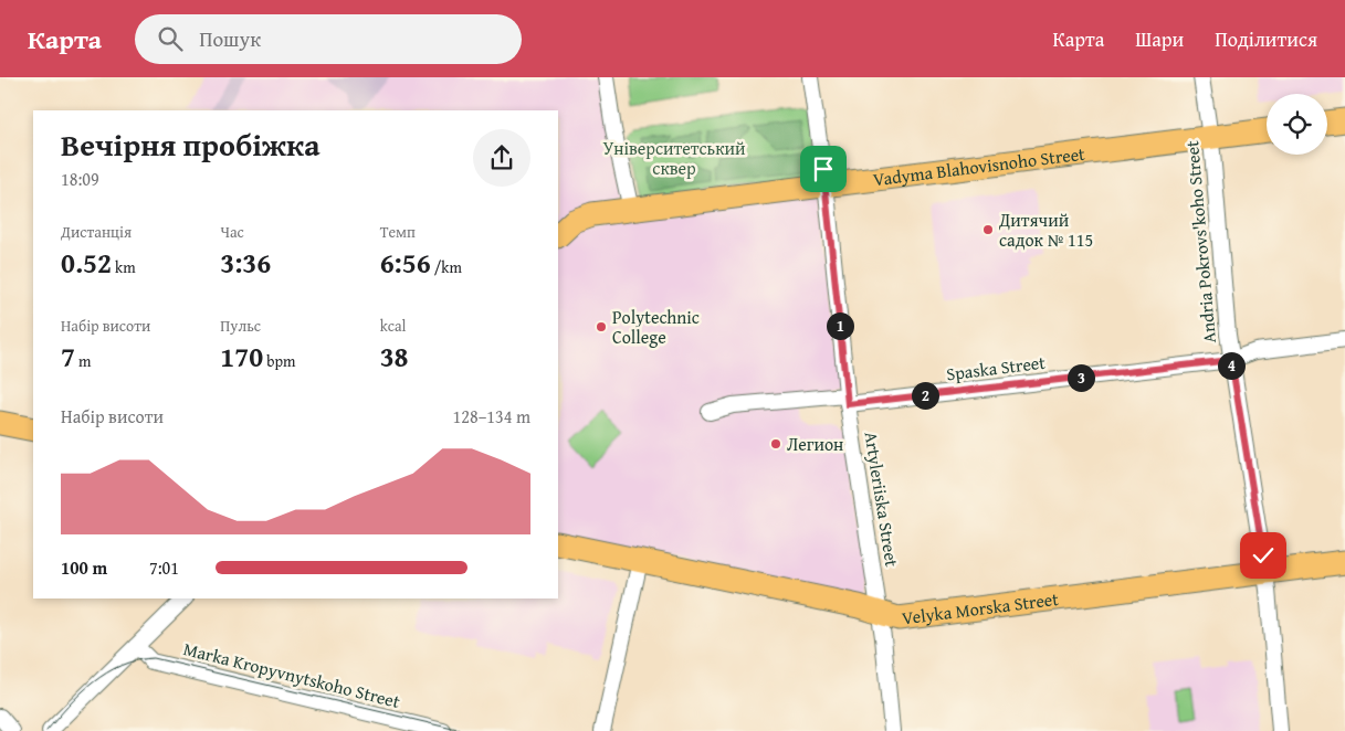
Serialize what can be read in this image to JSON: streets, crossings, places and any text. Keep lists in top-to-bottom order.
{
  "streets": {
    "highway": ["Vadyma Blahovisnoho Street", "Velyka Morska Street"],
    "street": [
      "Andria Pokrovs'koho Street",
      "Spaska Street",
      "Artyleriiska Street",
      "Marka Kropyvnytskoho Street"
    ]
  },
  "crossings": [
    ["Vadyma Blahovisnoho Street", "Andria Pokrovs'koho Street"],
    ["Vadyma Blahovisnoho Street", "Artyleriiska Street"],
    ["Andria Pokrovs'koho Street", "Spaska Street"],
    ["Andria Pokrovs'koho Street", "Velyka Morska Street"],
    ["Spaska Street", "Artyleriiska Street"],
    ["Artyleriiska Street", "Velyka Morska Street"]
  ],
  "parks": ["Університетський сквер"],
  "places": ["Дитячий садок № 115", "Polytechnic College", "Легион"],
  "page": {
    "header": "Карта",
    "search": "Пошук",
    "nav": ["Карта", "Шари", "Поділитися"],
    "heading": ["Вечірня пробіжка", "18:09"],
    "stats": [
      ["Дистанція", "0.52 km"],
      ["Час", "3:36"],
      ["Темп", "6:56 /km"],
      ["Набір висоти", "7 m"],
      ["Пульс", "170 bpm"],
      ["kcal", "38"]
    ],
    "pins": [
      "1",
      "4",
      "3",
      "2"
    ],
    "chart": ["Набір висоти", "128–134 m"],
    "list": [
      {
        "name": "100 m",
        "note": "7:01"
      }
    ]
  }
}
